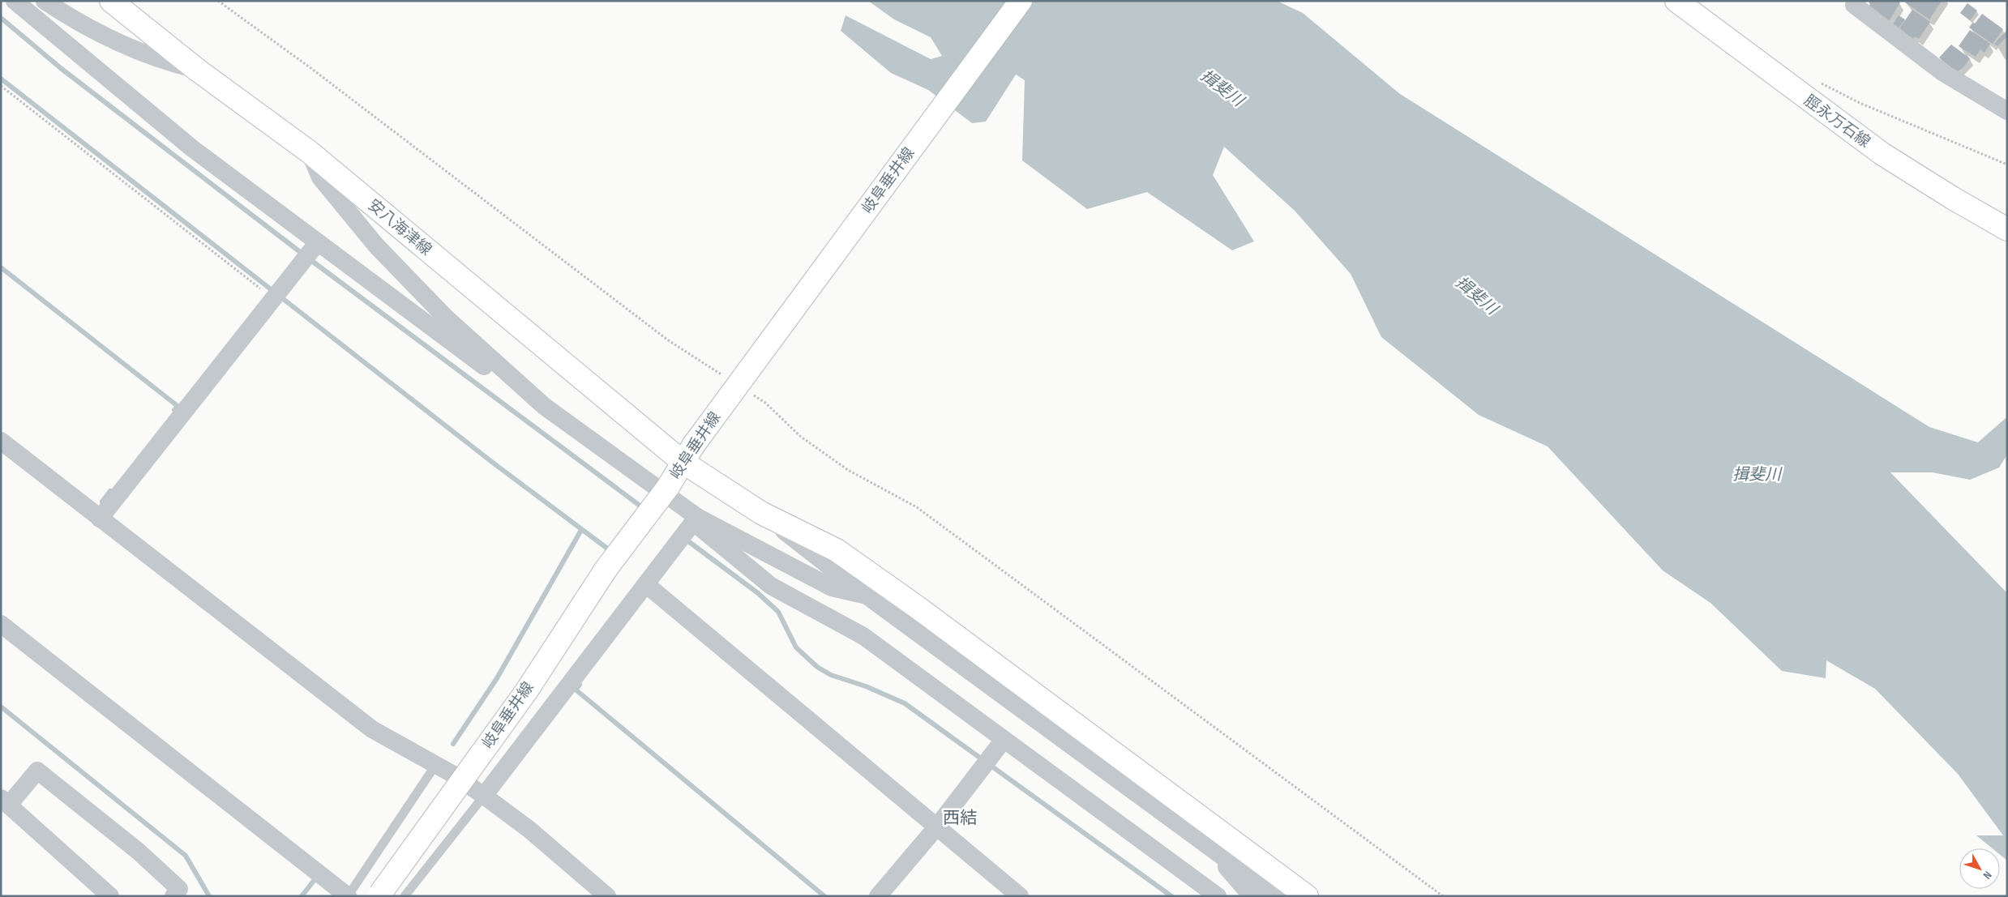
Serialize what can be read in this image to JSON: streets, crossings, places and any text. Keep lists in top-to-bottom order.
{
  "streets": {
    "main road": ["脛永万石線", "岐阜垂井線", "安八海津線"]
  },
  "crossings": [
    ["岐阜垂井線", "安八海津線"]
  ],
  "districts": ["西結"],
  "water": ["揖斐川"],
  "north": "bottom right"
}
